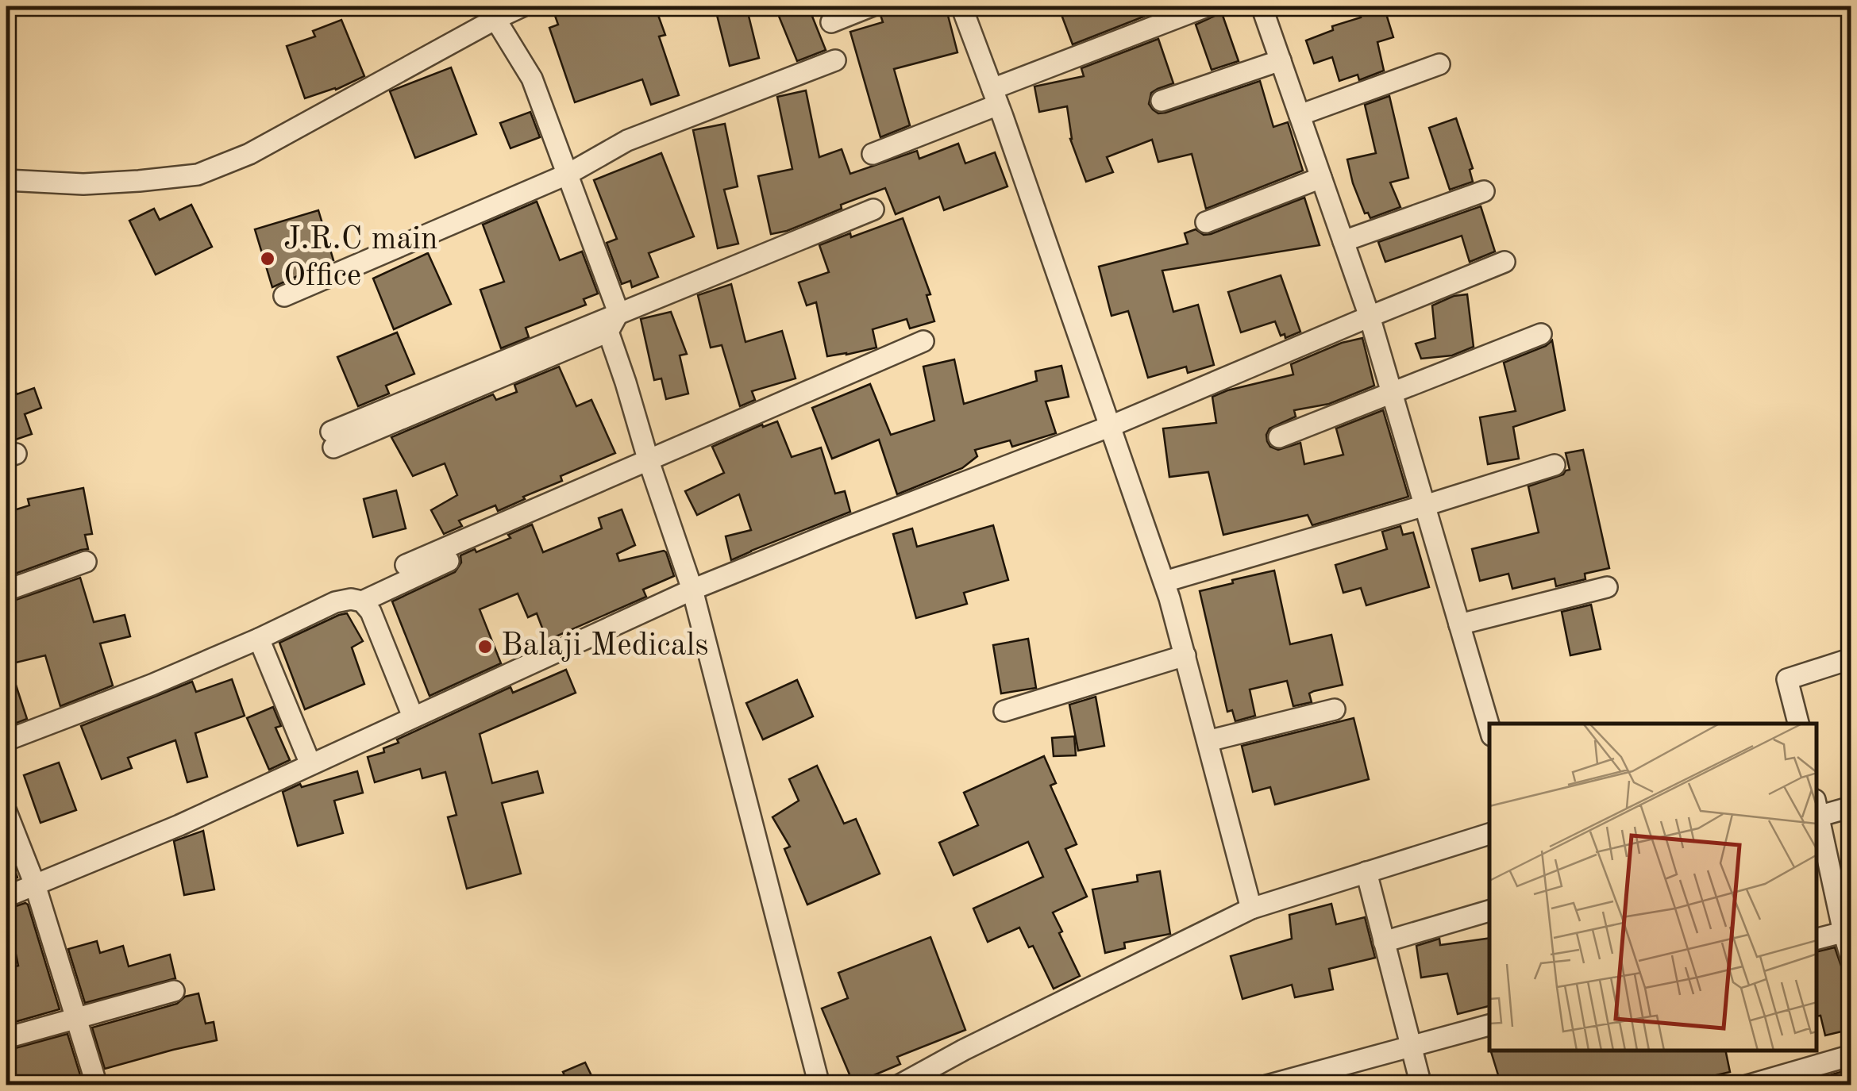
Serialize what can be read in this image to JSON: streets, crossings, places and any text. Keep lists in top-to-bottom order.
{
  "places": ["J.R.C main Office", "Balaji Medicals"]
}
